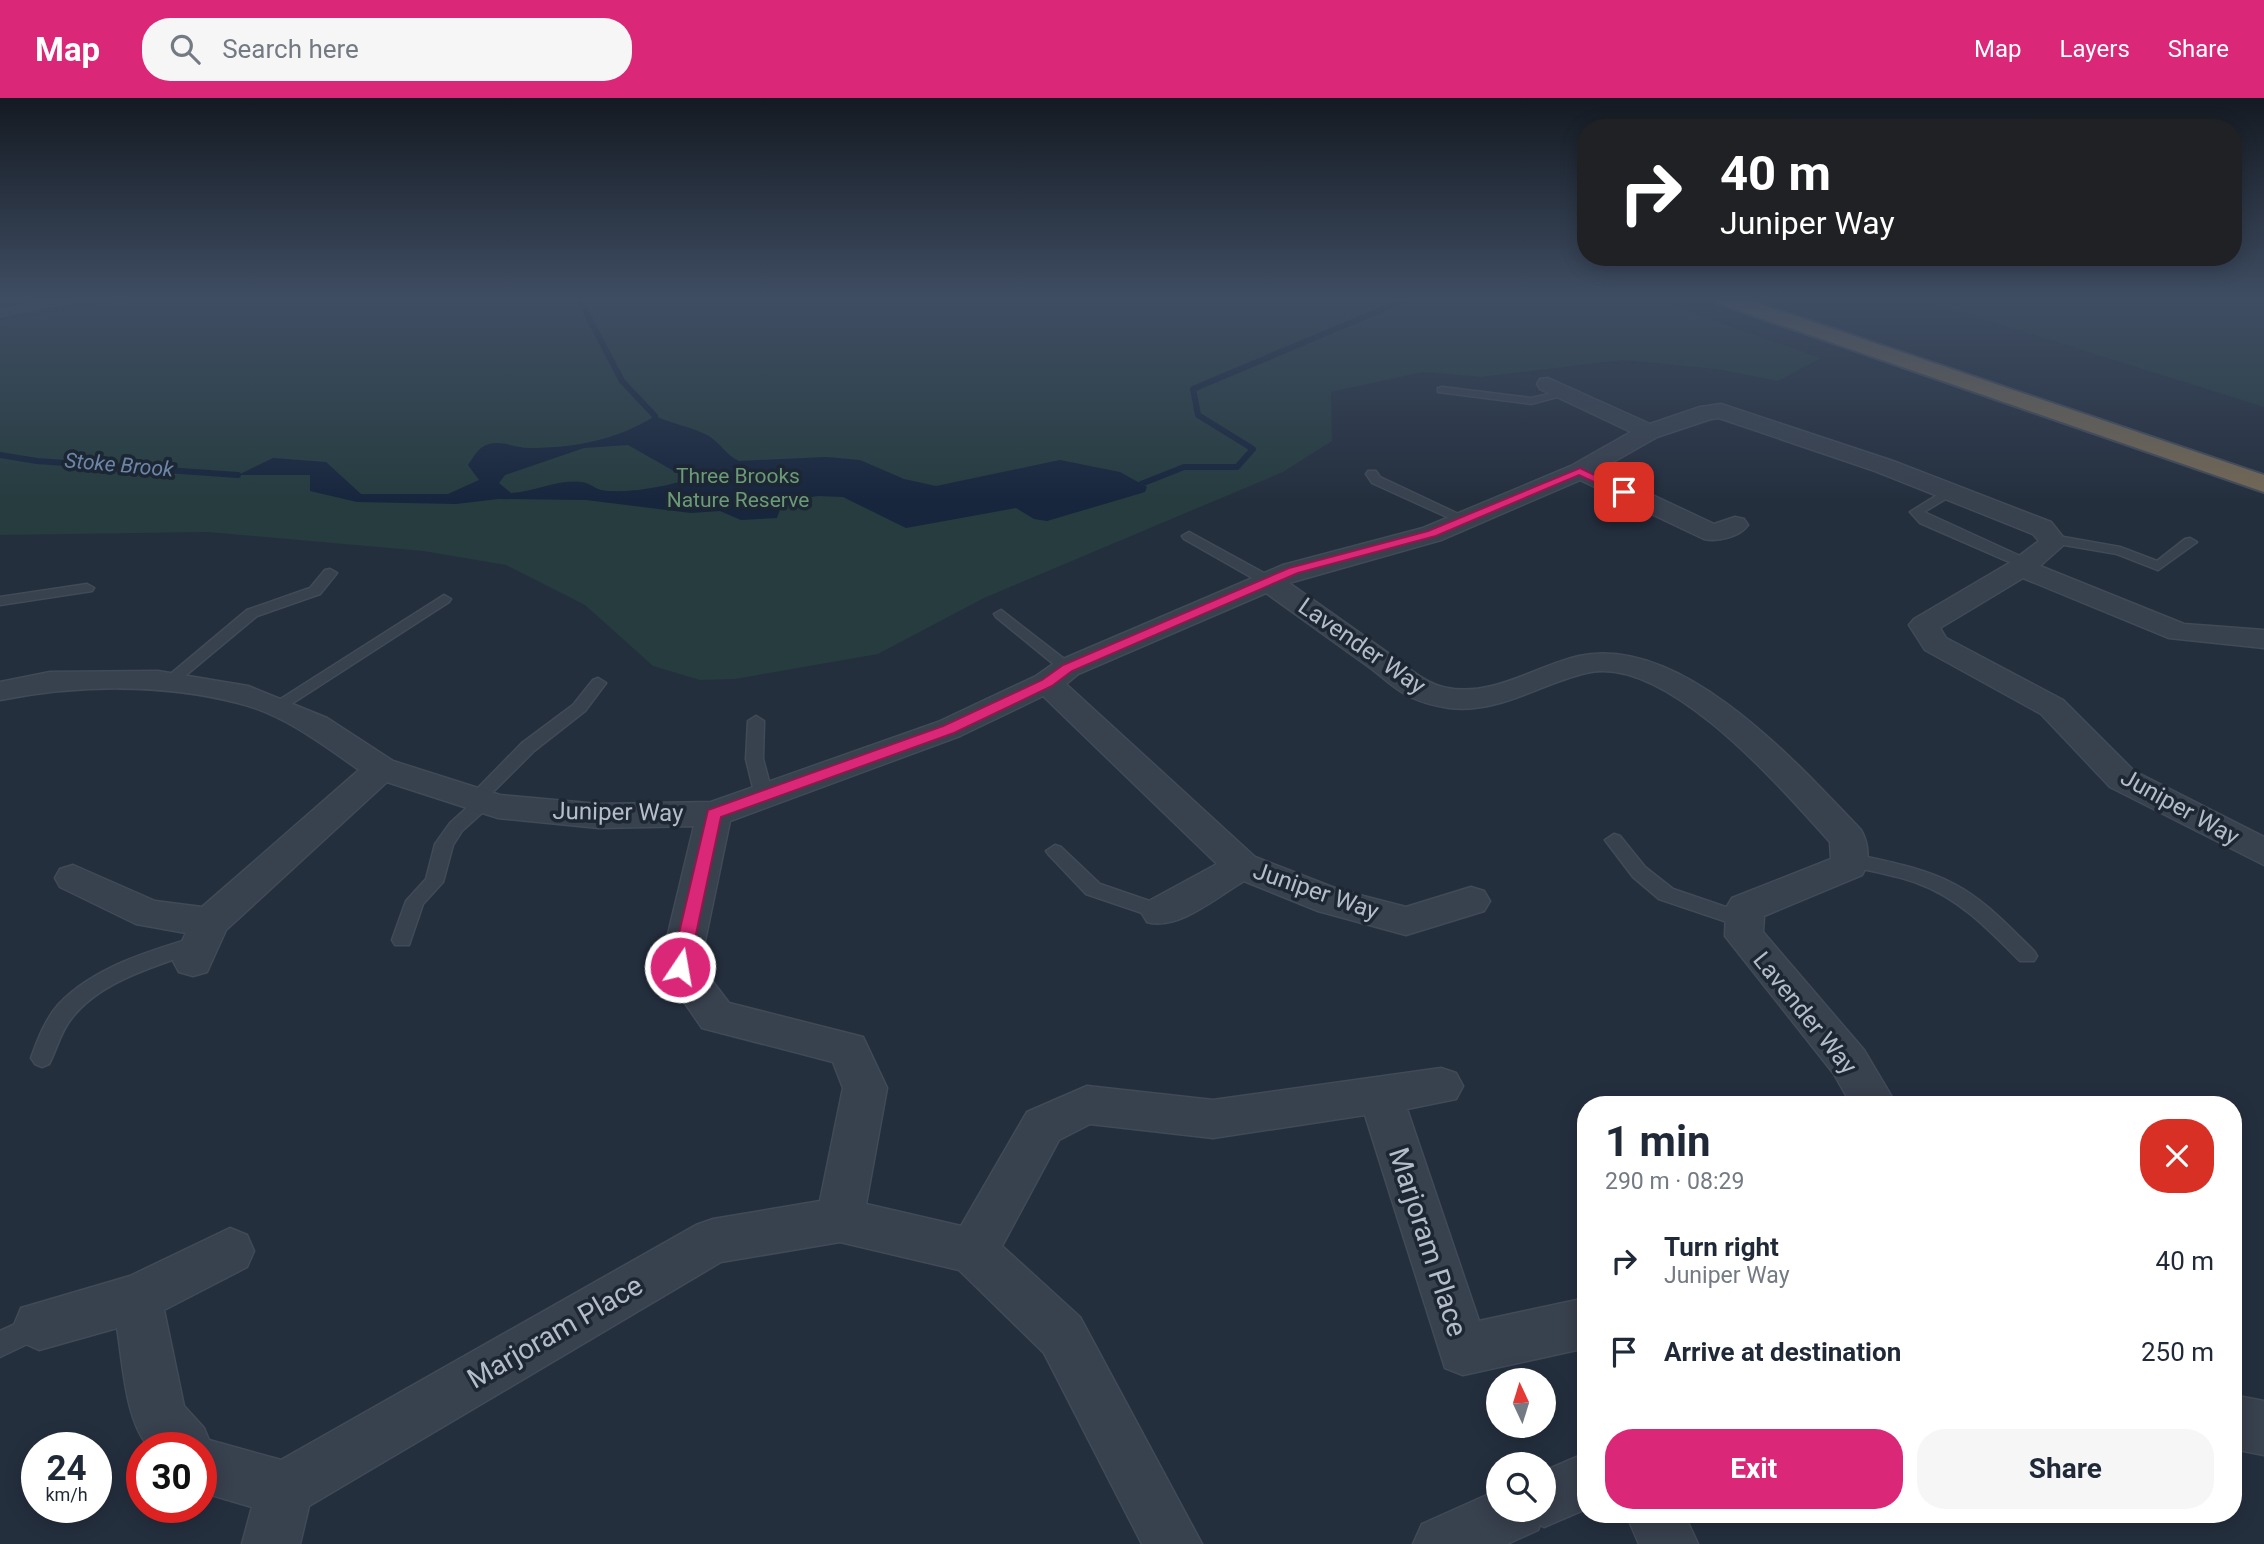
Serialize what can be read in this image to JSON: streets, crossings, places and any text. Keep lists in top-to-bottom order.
{
  "streets": {
    "street": ["Lavender Way", "Juniper Way", "Marjoram Place"]
  },
  "crossings": [
    ["Lavender Way", "Juniper Way"]
  ],
  "water": ["Stoke Brook"],
  "parks": ["Three Brooks Nature Reserve"],
  "north": "top",
  "page": {
    "header": "Map",
    "search": "Search here",
    "nav": ["Map", "Layers", "Share"],
    "turn": ["40 m", "Juniper Way"],
    "heading": ["1 min", "290 m · 08:29"],
    "list": [
      {
        "name": "Turn right",
        "note": "Juniper Way",
        "value": "40 m"
      },
      {
        "name": "Arrive at destination",
        "value": "250 m"
      }
    ],
    "buttons": ["Exit", "Share"],
    "speed": "24 km/h",
    "limit": "30"
  }
}
